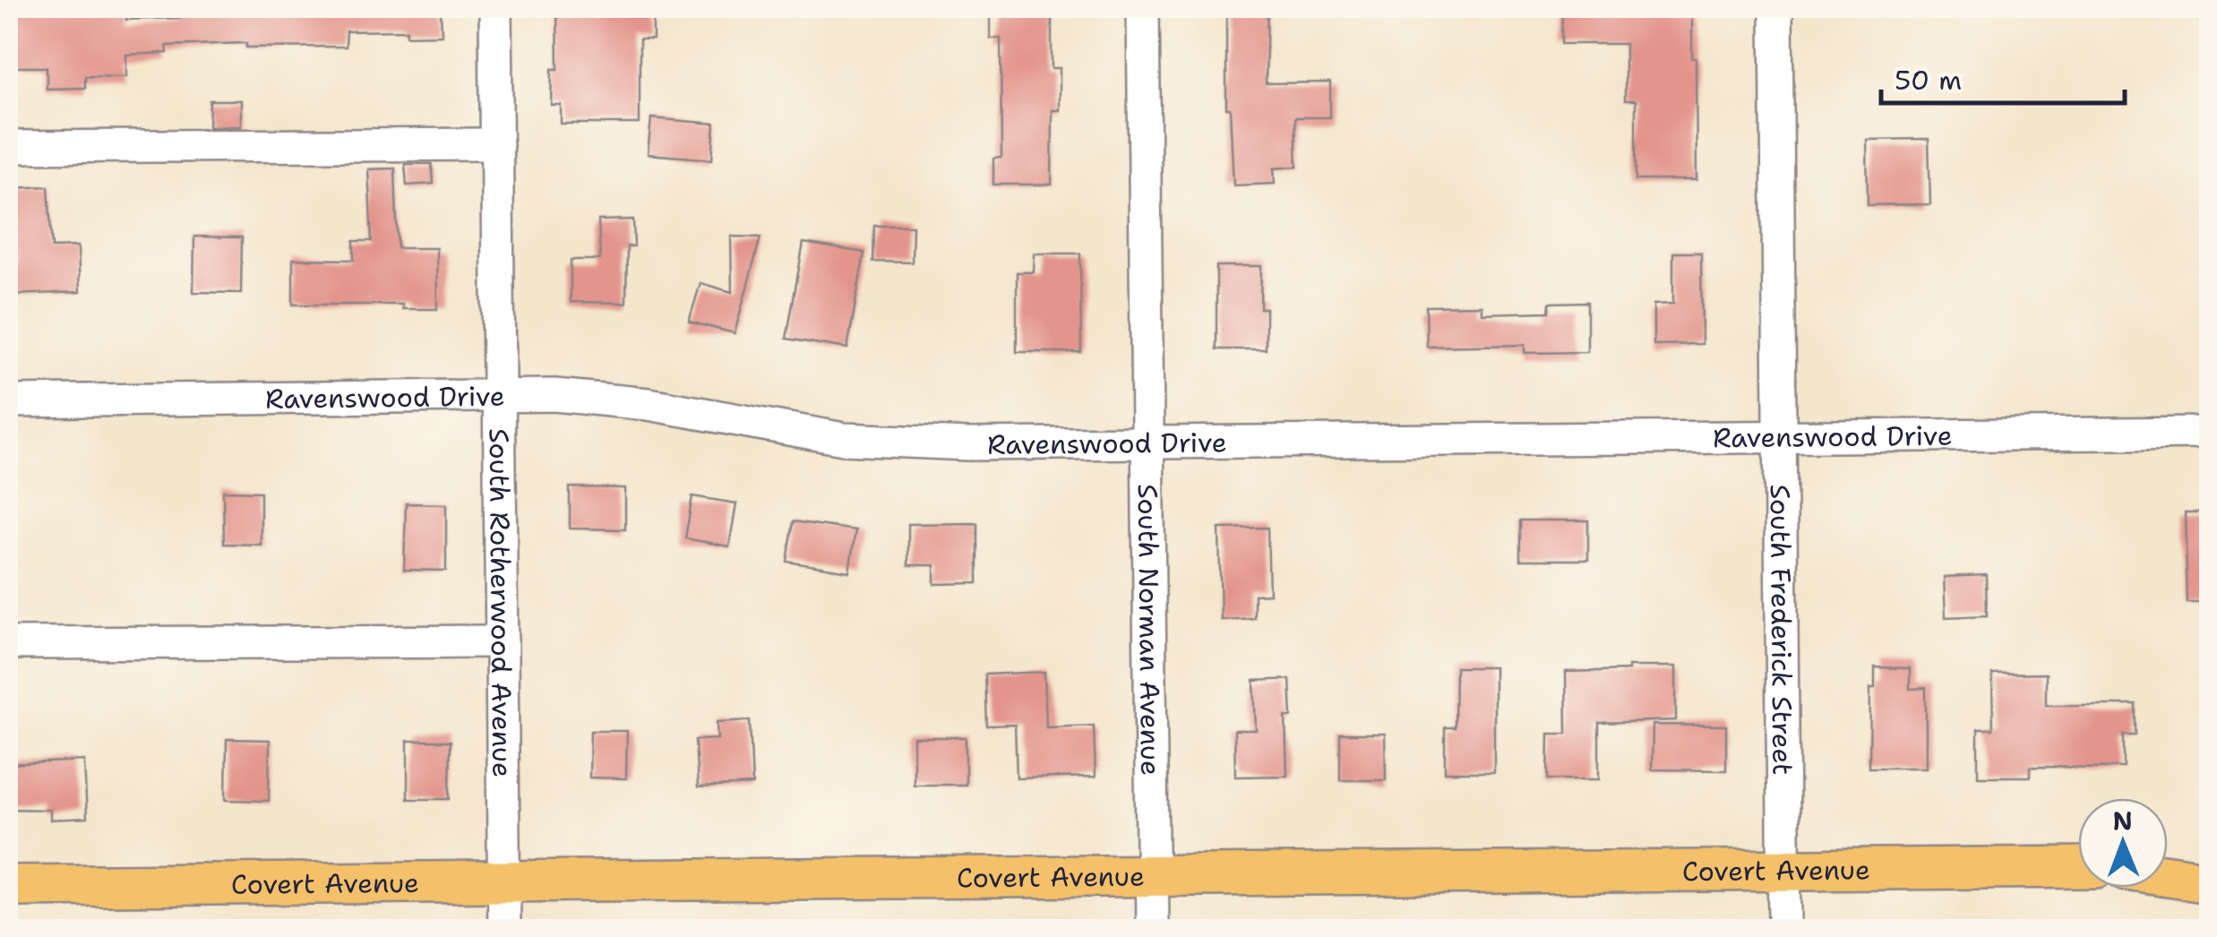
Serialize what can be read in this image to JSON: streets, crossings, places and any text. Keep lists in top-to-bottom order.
{
  "streets": {
    "main road": ["Covert Avenue"],
    "street": [
      "Ravenswood Drive",
      "South Rotherwood Avenue",
      "South Norman Avenue",
      "South Frederick Street"
    ]
  },
  "crossings": [
    ["Ravenswood Drive", "South Rotherwood Avenue"],
    ["Ravenswood Drive", "South Norman Avenue"],
    ["Ravenswood Drive", "South Frederick Street"],
    ["South Rotherwood Avenue", "Covert Avenue"],
    ["South Norman Avenue", "Covert Avenue"],
    ["South Frederick Street", "Covert Avenue"]
  ],
  "scale_bar": "50 m",
  "north": "top"
}
